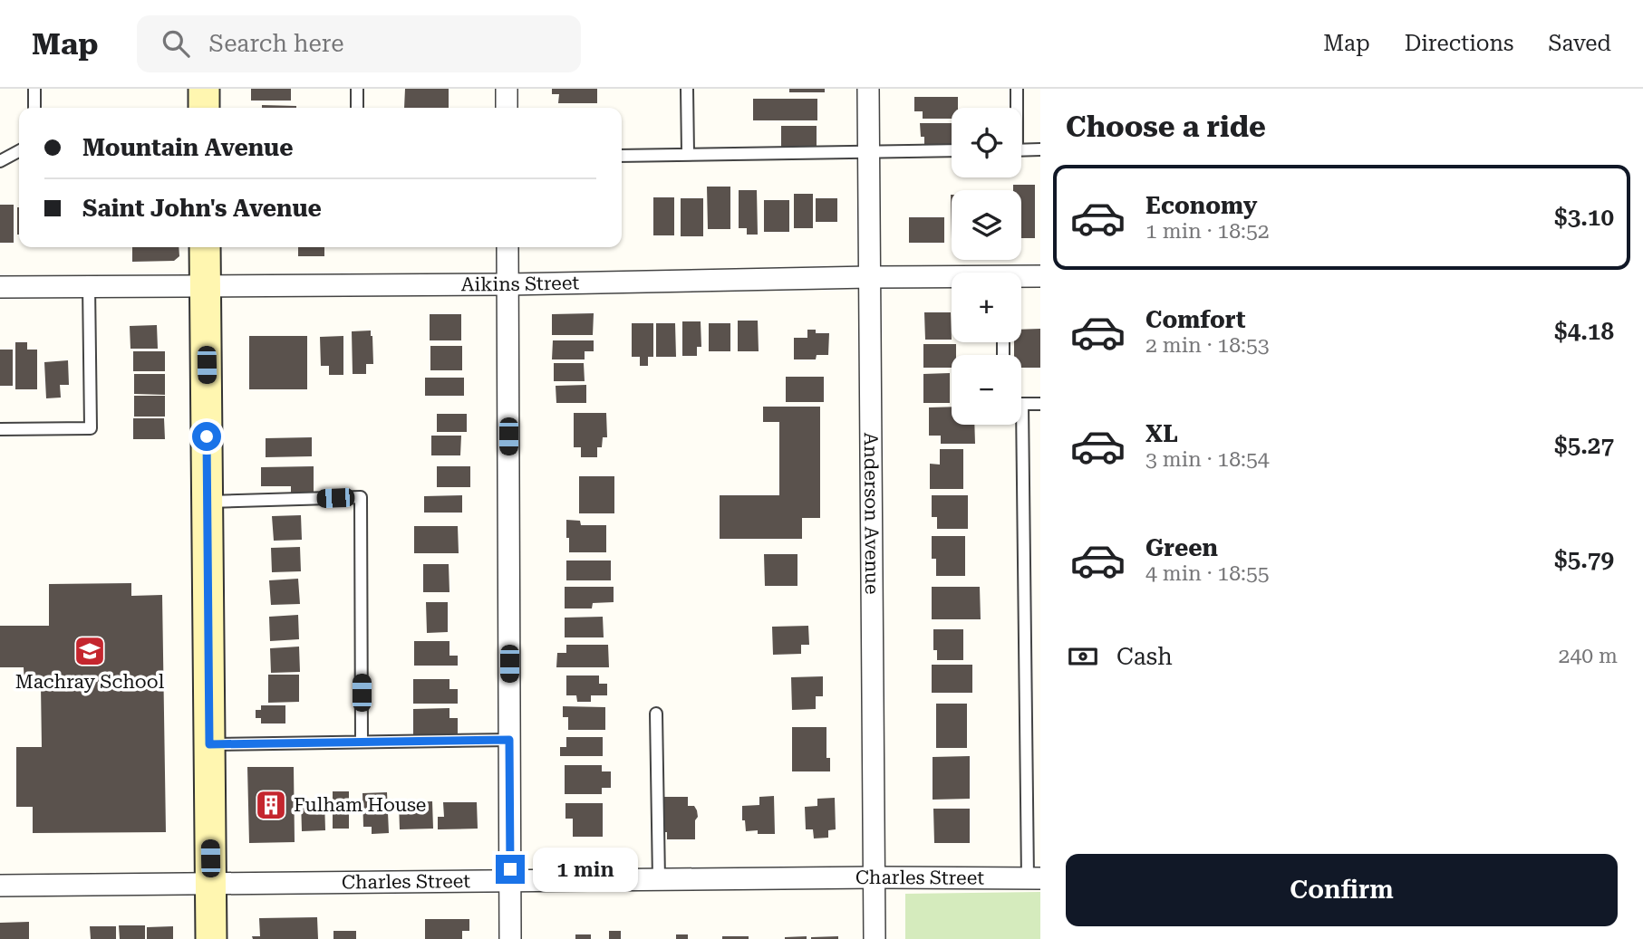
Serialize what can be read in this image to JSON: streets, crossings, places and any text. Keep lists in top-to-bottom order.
{
  "streets": {
    "street": ["Aikins Street", "Anderson Avenue", "Charles Street"]
  },
  "crossings": [
    ["Aikins Street", "Anderson Avenue"],
    ["Anderson Avenue", "Charles Street"]
  ],
  "places": {
    "school or university": ["Machray School"],
    "building": ["Fulham House"]
  },
  "page": {
    "header": "Map",
    "search": "Search here",
    "nav": ["Map", "Directions", "Saved"],
    "heading": "Choose a ride",
    "map_buttons": ["+", "−"],
    "banner": ["Mountain Avenue", "Saint John's Avenue"],
    "list": [
      {
        "name": "Economy",
        "note": "1 min · 18:52",
        "value": "$3.10"
      },
      {
        "name": "Comfort",
        "note": "2 min · 18:53",
        "value": "$4.18"
      },
      {
        "name": "XL",
        "note": "3 min · 18:54",
        "value": "$5.27"
      },
      {
        "name": "Green",
        "note": "4 min · 18:55",
        "value": "$5.79"
      }
    ],
    "pay": ["Cash", "240 m"],
    "buttons": "Confirm",
    "bubble": "1 min"
  }
}
